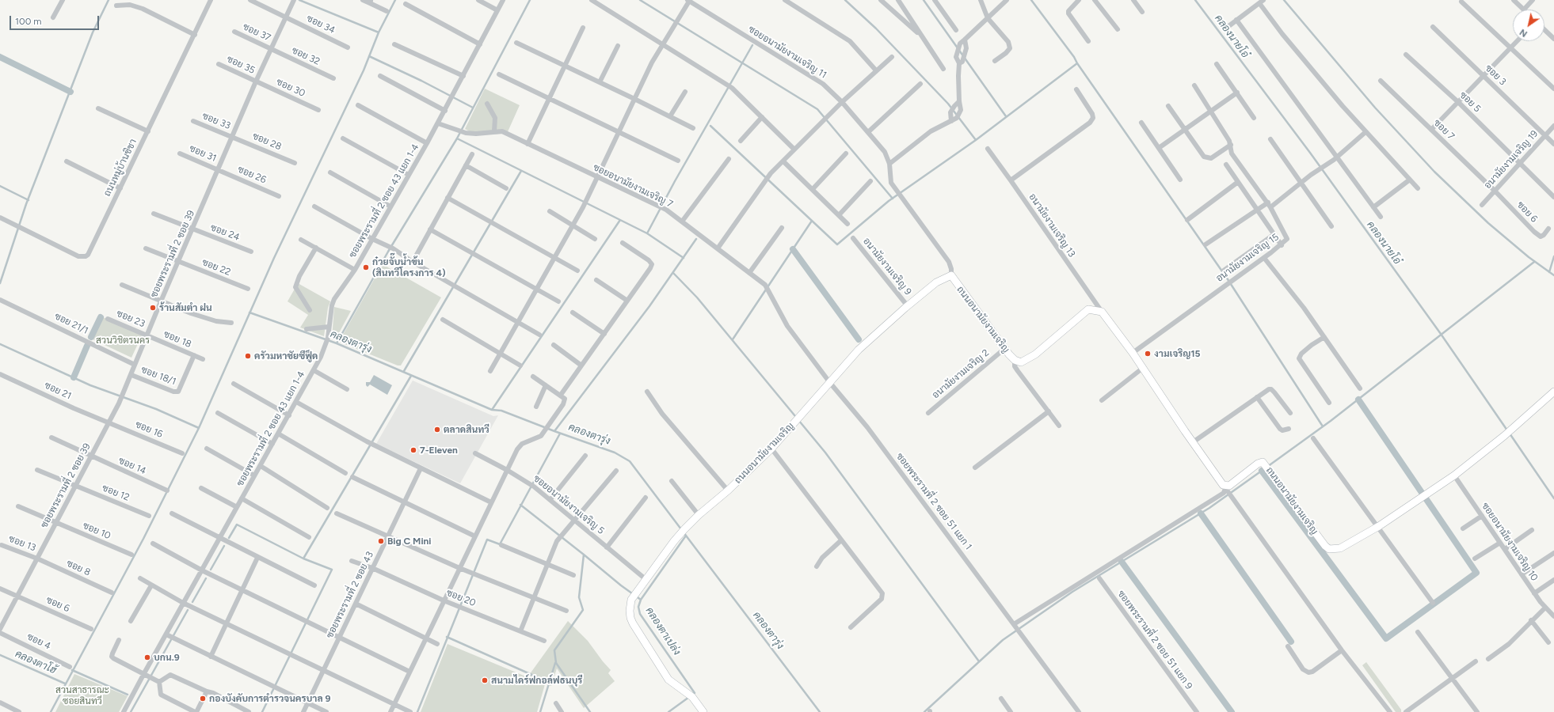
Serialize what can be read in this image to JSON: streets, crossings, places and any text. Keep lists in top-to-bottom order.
{
  "streets": {
    "street": [
      "ซอย 34",
      "ซอย 37",
      "ซอยอนามัยงามเจริญ 11",
      "ซอย 32",
      "ซอย 35",
      "ซอย 3",
      "ซอย 30",
      "ซอย 5",
      "ซอย 33",
      "ซอย 7",
      "ซอย 28",
      "ซอย 31",
      "อนามัยงามเจริญ 19",
      "ถนนหมู่บ้านชิชา",
      "ซอย 26",
      "ซอยอนามัยงามเจริญ 7",
      "ซอยพระรามที่ 2 ซอย 43 แยก 1-4",
      "ซอย 6",
      "อนามัยงามเจริญ 13",
      "ซอย 24",
      "ซอยพระรามที่ 2 ซอย 39",
      "อนามัยงามเจริญ 15",
      "อนามัยงามเจริญ 9",
      "ซอย 22",
      "ซอย 23",
      "ถนนอนามัยงามเจริญ",
      "ซอย 21/1",
      "ซอย 18",
      "อนามัยงามเจริญ 2",
      "ซอย 18/1",
      "ซอย 21",
      "ซอย 16",
      "ซอย 14",
      "ซอย 12",
      "ซอยพระรามที่ 2 ซอย 51 แยก 1",
      "ซอยอนามัยงามเจริญ 5",
      "ซอย 10",
      "ซอยอนามัยงามเจริญ 10",
      "ซอย 13",
      "ซอย 8",
      "ซอยพระรามที่ 2 ซอย 43",
      "ซอย 20",
      "ซอยพระรามที่ 2 ซอย 51 แยก 9",
      "ซอย 4"
    ]
  },
  "crossings": [
    ["ซอย 34", "ซอยพระรามที่ 2 ซอย 39"],
    ["ซอย 37", "ซอย 32"],
    ["ซอย 37", "ซอยพระรามที่ 2 ซอย 39"],
    ["ซอยอนามัยงามเจริญ 11", "ถนนอนามัยงามเจริญ"],
    ["ซอย 32", "ซอยพระรามที่ 2 ซอย 39"],
    ["ซอย 35", "ซอย 30"],
    ["ซอย 35", "ซอยพระรามที่ 2 ซอย 39"],
    ["ซอย 3", "อนามัยงามเจริญ 19"],
    ["ซอย 30", "ซอยพระรามที่ 2 ซอย 39"],
    ["ซอย 5", "อนามัยงามเจริญ 19"],
    ["ซอย 33", "ซอย 28"],
    ["ซอย 33", "ซอยพระรามที่ 2 ซอย 39"],
    ["ซอย 7", "อนามัยงามเจริญ 19"],
    ["ซอย 7", "ซอย 6"],
    ["ซอย 28", "ซอยพระรามที่ 2 ซอย 39"],
    ["ซอย 31", "ซอย 26"],
    ["ซอย 31", "ซอยพระรามที่ 2 ซอย 39"],
    ["อนามัยงามเจริญ 19", "ซอย 6"],
    ["ซอย 26", "ซอยพระรามที่ 2 ซอย 39"],
    ["ซอยอนามัยงามเจริญ 7", "ซอยพระรามที่ 2 ซอย 43 แยก 1-4"],
    ["ซอยอนามัยงามเจริญ 7", "ถนนอนามัยงามเจริญ"],
    ["ซอยอนามัยงามเจริญ 7", "ซอยพระรามที่ 2 ซอย 51 แยก 1"],
    ["ซอย 6", "ซอยพระรามที่ 2 ซอย 39"],
    ["อนามัยงามเจริญ 13", "ถนนอนามัยงามเจริญ"],
    ["ซอย 24", "ซอยพระรามที่ 2 ซอย 39"],
    ["ซอยพระรามที่ 2 ซอย 39", "ซอย 22"],
    ["ซอยพระรามที่ 2 ซอย 39", "ซอย 23"],
    ["ซอยพระรามที่ 2 ซอย 39", "ซอย 21/1"],
    ["ซอยพระรามที่ 2 ซอย 39", "ซอย 18"],
    ["ซอยพระรามที่ 2 ซอย 39", "ซอย 18/1"],
    ["ซอยพระรามที่ 2 ซอย 39", "ซอย 21"],
    ["ซอยพระรามที่ 2 ซอย 39", "ซอย 16"],
    ["ซอยพระรามที่ 2 ซอย 39", "ซอย 14"],
    ["ซอยพระรามที่ 2 ซอย 39", "ซอย 12"],
    ["ซอยพระรามที่ 2 ซอย 39", "ซอย 10"],
    ["ซอยพระรามที่ 2 ซอย 39", "ซอย 13"],
    ["ซอยพระรามที่ 2 ซอย 39", "ซอย 8"],
    ["อนามัยงามเจริญ 9", "ถนนอนามัยงามเจริญ"],
    ["ซอย 23", "ซอย 18"],
    ["ถนนอนามัยงามเจริญ", "อนามัยงามเจริญ 2"],
    ["ถนนอนามัยงามเจริญ", "ซอยพระรามที่ 2 ซอย 51 แยก 1"],
    ["ถนนอนามัยงามเจริญ", "ซอยอนามัยงามเจริญ 5"],
    ["ถนนอนามัยงามเจริญ", "ซอยอนามัยงามเจริญ 10"],
    ["ซอย 18", "ซอย 18/1"],
    ["ซอย 21", "ซอย 16"],
    ["ซอย 13", "ซอย 8"],
    ["ซอยพระรามที่ 2 ซอย 43", "ซอย 20"]
  ],
  "water": [
    "คลองนายโอ๋",
    "คลองตารุ่ง",
    "คลองตาเปล่ง",
    "คลองตาโฮ้"
  ],
  "parks": ["สวนวิชิตรนคร", "สวนสาธารณะ ซอยสินทวี"],
  "places": [
    "ก๋วยจั๊บน้ำข้น (สินทวีโครงการ 4)",
    "ร้านสัมตำ ฝน",
    "งามเจริญ15",
    "ครัวมหาชัยซีฟู็ด",
    "ตลาดสินทวี",
    "7-Eleven",
    "Big C Mini",
    "บกน.9",
    "สนามไดร์ฟกอล์ฟธนบุรี",
    "กองบังคับการตำรวจนครบาล 9"
  ],
  "scale_bar": "100 m",
  "north": "bottom left"
}
